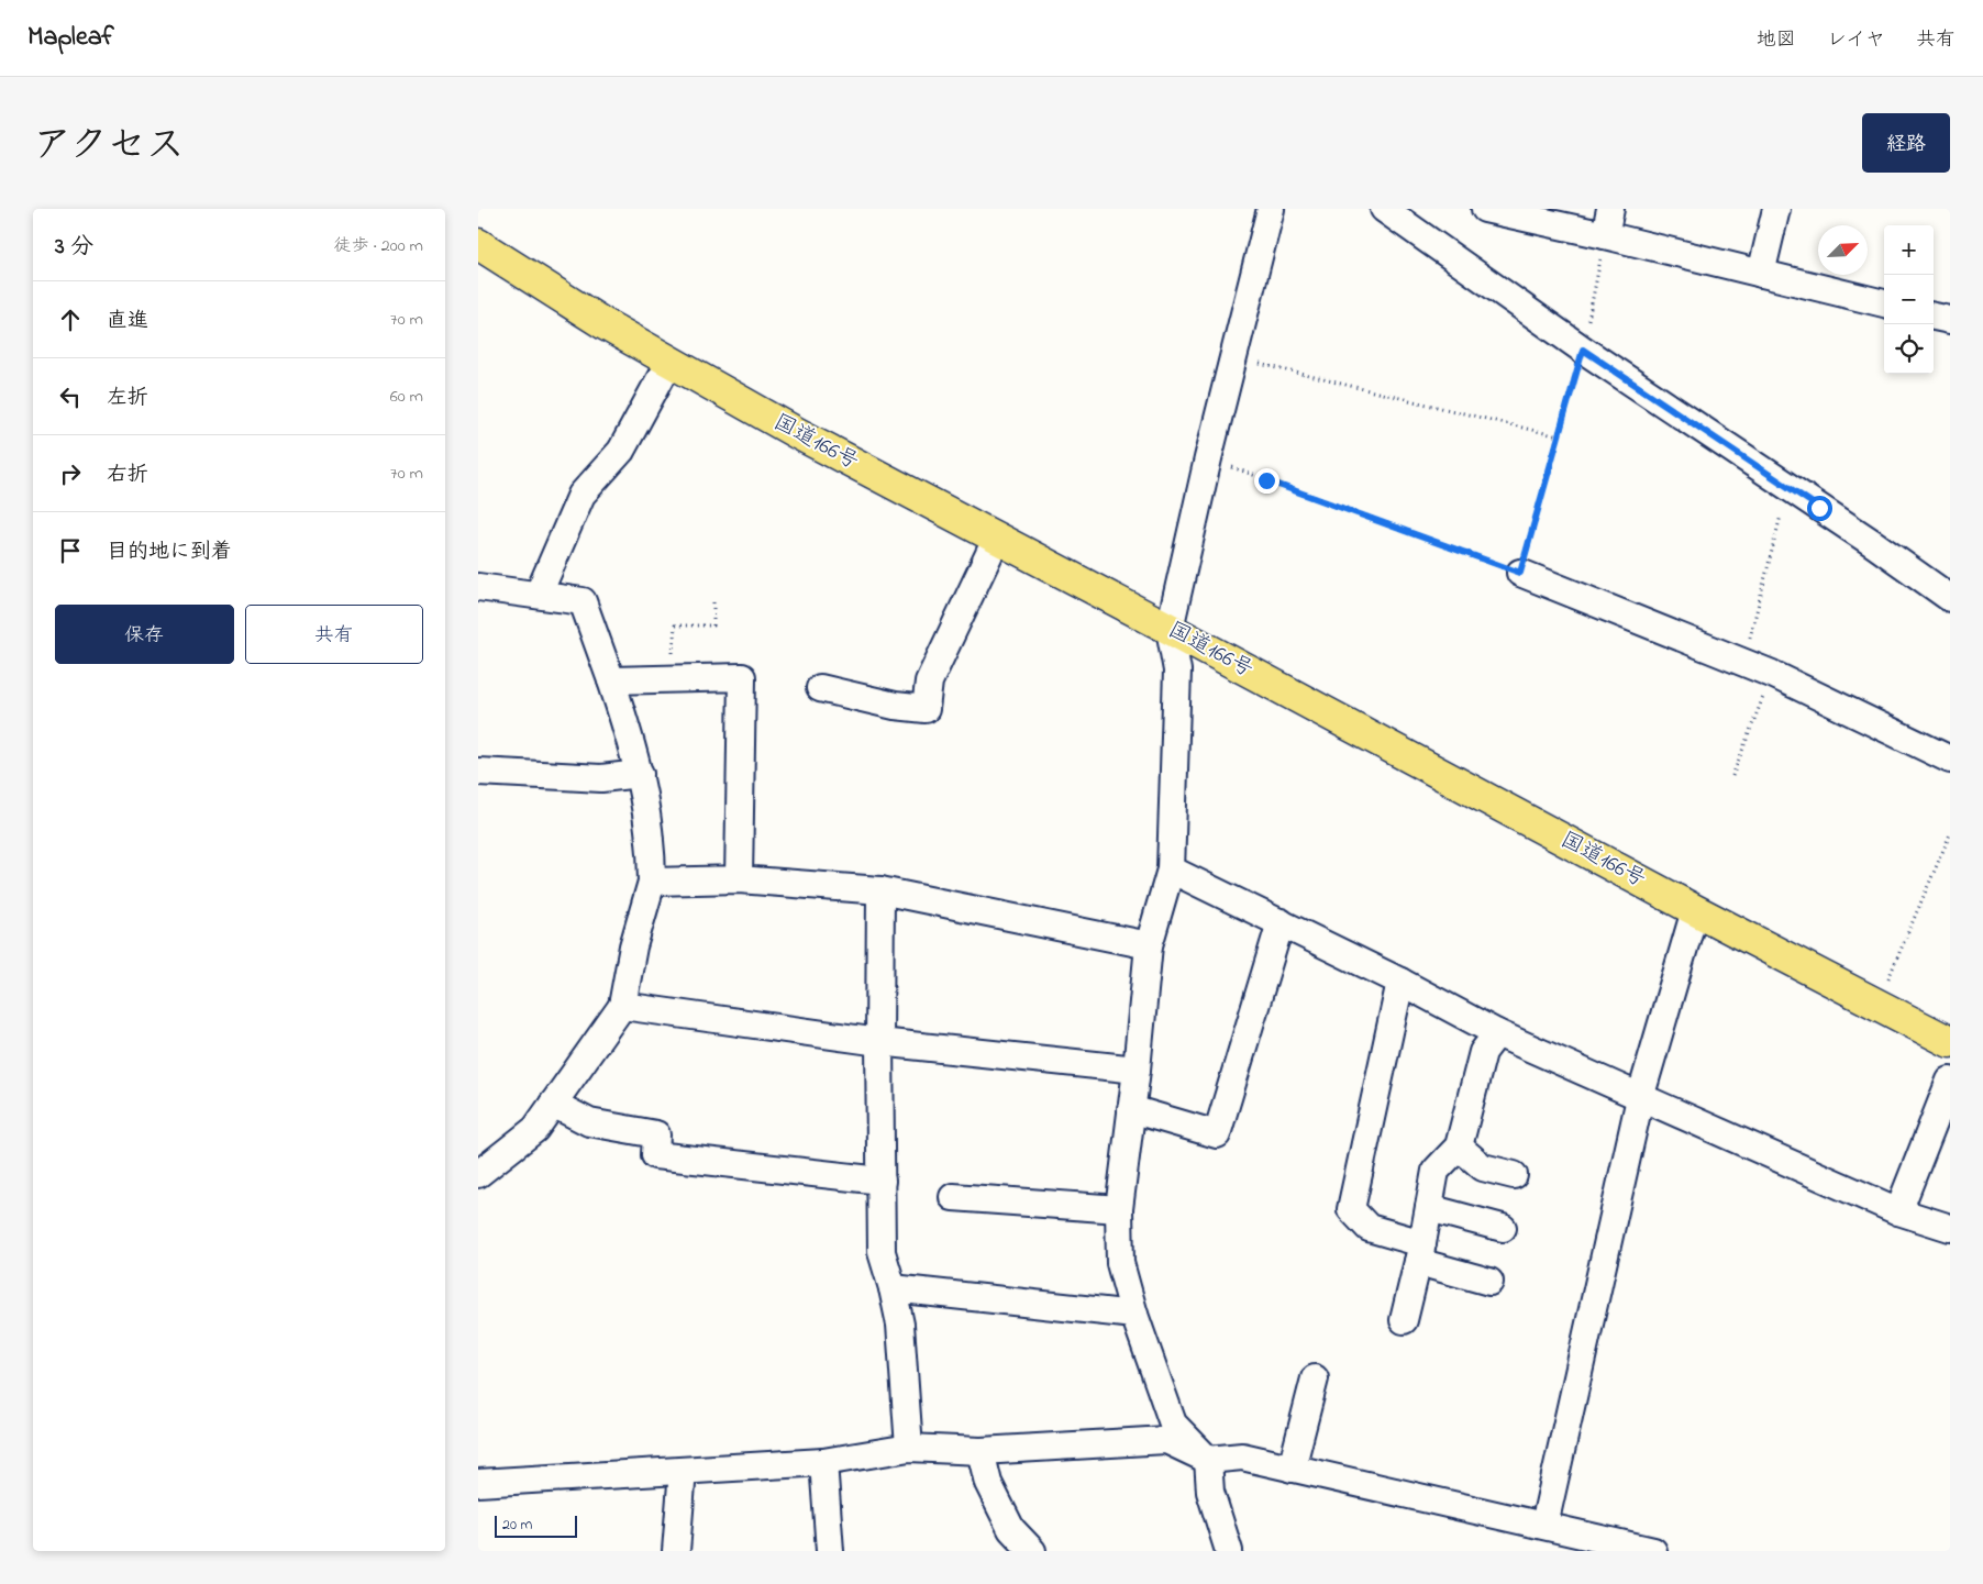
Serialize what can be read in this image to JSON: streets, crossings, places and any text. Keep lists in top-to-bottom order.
{
  "streets": {
    "highway": ["国道166号"]
  },
  "scale_bar": "20 m",
  "north": "top right",
  "page": {
    "header": "Mapleaf",
    "nav": ["地図", "レイヤ", "共有"],
    "title": "アクセス",
    "buttons": [
      "経路",
      ["保存", "共有"]
    ],
    "heading": ["3 分", "徒歩 · 200 m"],
    "map_buttons": ["+", "−"],
    "list": [
      ["直進", "70 m"],
      ["左折", "60 m"],
      ["右折", "70 m"],
      "目的地に到着"
    ],
    "scale": "20 m"
  }
}
